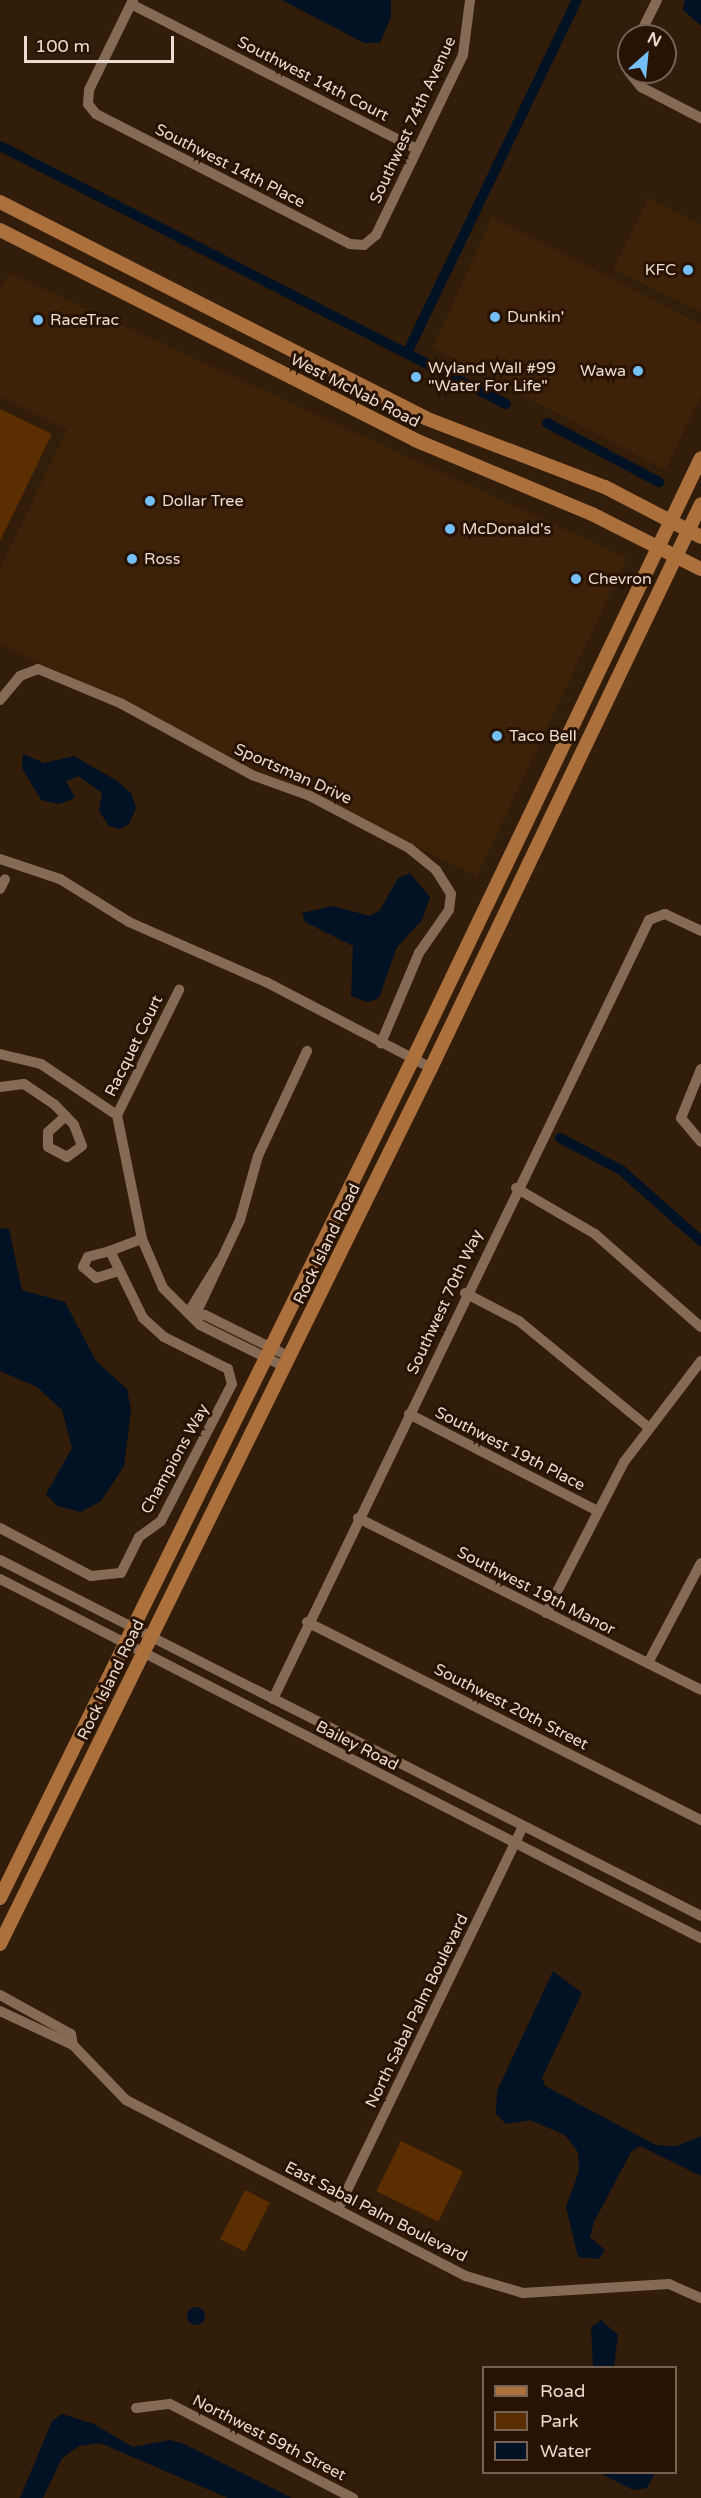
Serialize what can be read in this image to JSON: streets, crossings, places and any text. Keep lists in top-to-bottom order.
{
  "streets": {
    "main road": ["West McNab Road", "Rock Island Road"],
    "street": [
      "Southwest 14th Court",
      "Southwest 74th Avenue",
      "Southwest 14th Place",
      "Sportsman Drive",
      "Racquet Court",
      "Southwest 70th Way",
      "Southwest 19th Place",
      "Champions Way",
      "Southwest 19th Manor",
      "Southwest 20th Street",
      "Bailey Road",
      "North Sabal Palm Boulevard",
      "East Sabal Palm Boulevard",
      "Northwest 59th Street"
    ]
  },
  "crossings": [
    ["Southwest 14th Court", "Southwest 74th Avenue"],
    ["Southwest 14th Court", "Southwest 14th Place"],
    ["Southwest 74th Avenue", "Southwest 14th Place"],
    ["West McNab Road", "Rock Island Road"],
    ["Rock Island Road", "Bailey Road"],
    ["Southwest 70th Way", "Southwest 19th Place"],
    ["Southwest 70th Way", "Southwest 19th Manor"],
    ["Southwest 70th Way", "Southwest 20th Street"],
    ["Southwest 70th Way", "Bailey Road"],
    ["Bailey Road", "North Sabal Palm Boulevard"],
    ["North Sabal Palm Boulevard", "East Sabal Palm Boulevard"]
  ],
  "places": [
    "KFC",
    "Dunkin'",
    "RaceTrac",
    "Wawa",
    "Wyland Wall #99 \"Water For Life\"",
    "Dollar Tree",
    "McDonald's",
    "Ross",
    "Chevron",
    "Taco Bell"
  ],
  "legend": ["Road", "Park", "Water"],
  "scale_bar": "100 m",
  "north": "top right"
}
